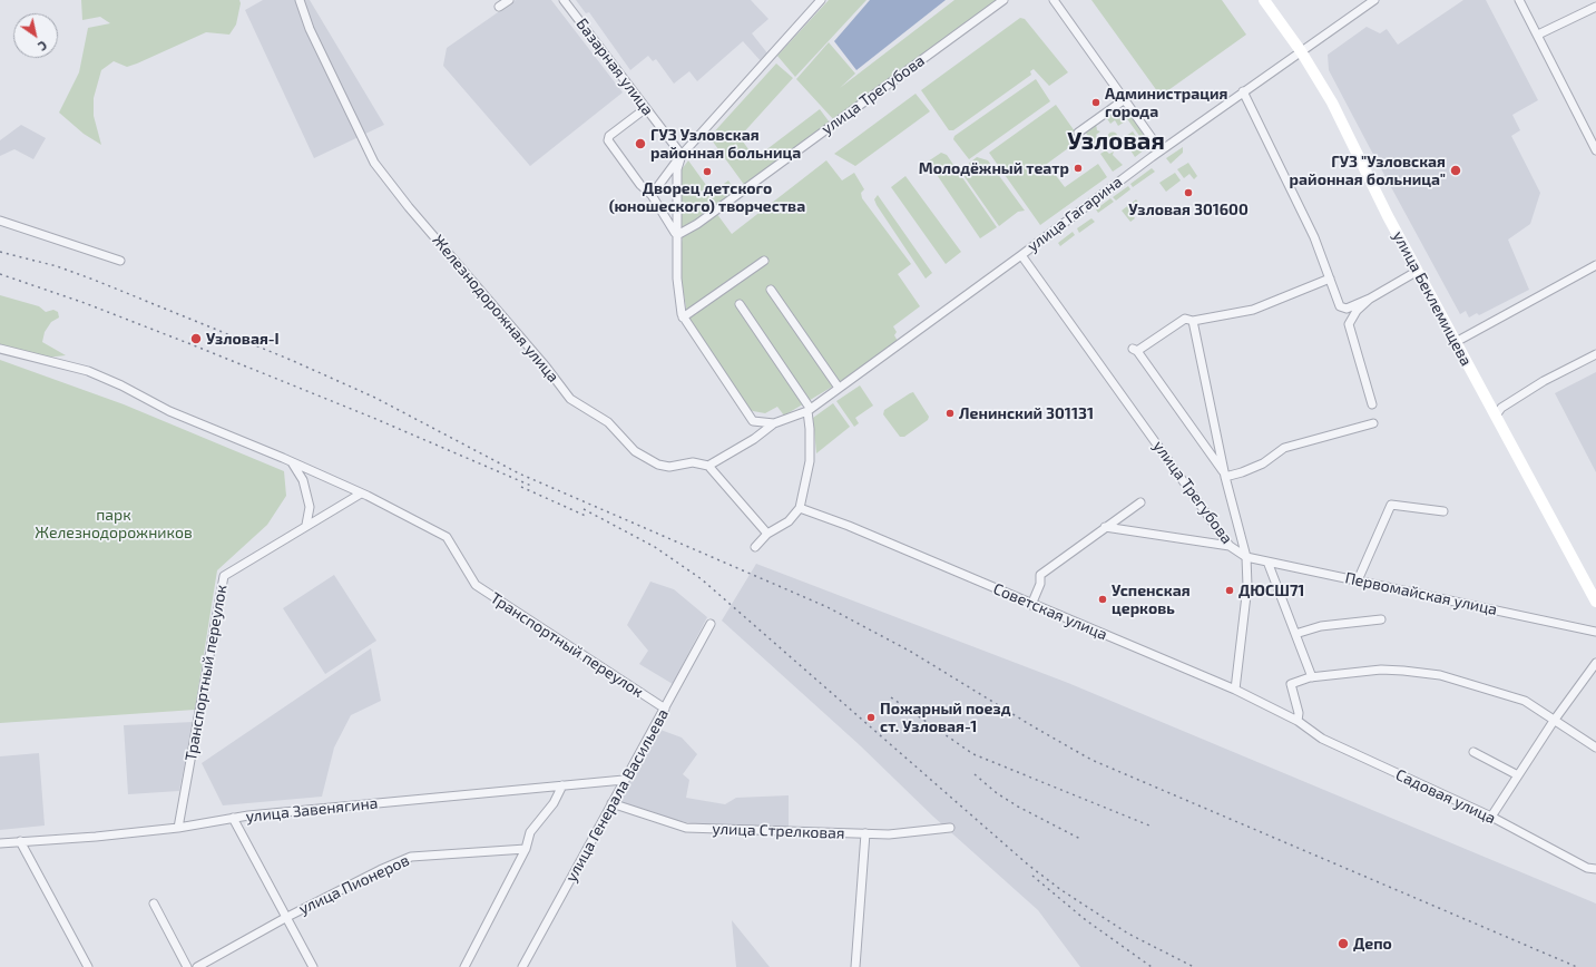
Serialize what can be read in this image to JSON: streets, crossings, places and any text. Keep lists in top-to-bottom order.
{
  "streets": {
    "main road": ["улица Беклемищева"],
    "street": [
      "Базарная улица",
      "улица Трегубова",
      "улица Гагарина",
      "Железнодорожная улица",
      "Первомайская улица",
      "Советская улица",
      "Транспортный переулок",
      "улица Генерала Васильева",
      "Садовая улица",
      "улица Завенягина",
      "улица Стрелковая",
      "улица Пионеров"
    ]
  },
  "crossings": [
    ["улица Трегубова", "улица Гагарина"],
    ["улица Трегубова", "Первомайская улица"],
    ["улица Гагарина", "улица Беклемищева"],
    ["Советская улица", "Садовая улица"],
    ["Транспортный переулок", "улица Генерала Васильева"],
    ["Транспортный переулок", "улица Завенягина"],
    ["улица Генерала Васильева", "улица Завенягина"],
    ["улица Генерала Васильева", "улица Стрелковая"]
  ],
  "districts": ["Узловая"],
  "parks": ["парк Железнодорожников"],
  "places": [
    "Администрация города",
    "ГУЗ Узловская районная больница",
    "Молодёжный театр",
    "ГУЗ \"Узловская районная больница\"",
    "Дворец детского (юношеского) творчества",
    "Узловая 301600",
    "Узловая-I",
    "Ленинский 301131",
    "ДЮСШ71",
    "Успенская церковь",
    "Пожарный поезд ст. Узловая-1",
    "Депо"
  ],
  "north": "bottom right"
}
